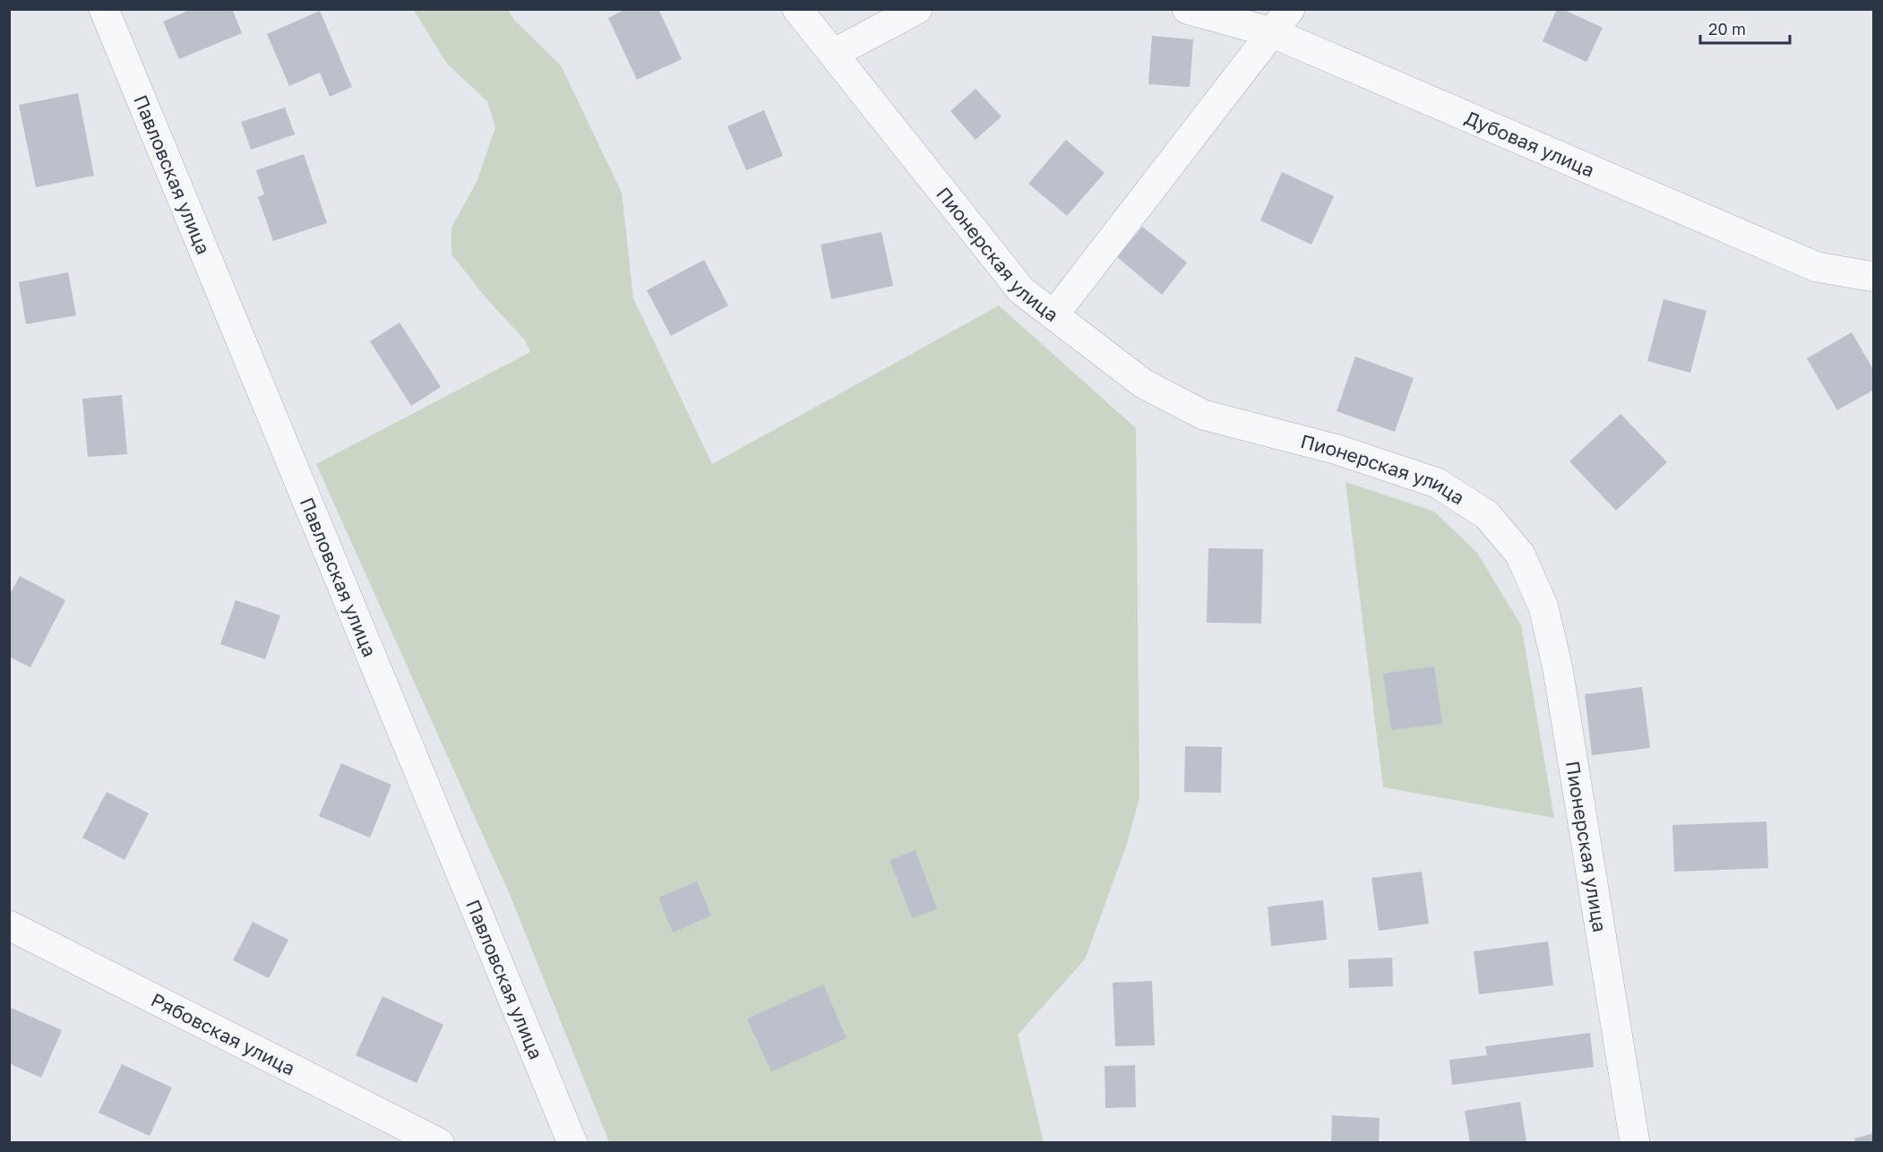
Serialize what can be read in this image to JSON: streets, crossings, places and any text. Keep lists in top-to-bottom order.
{
  "streets": {
    "street": [
      "Дубовая улица",
      "Павловская улица",
      "Пионерская улица",
      "Рябовская улица"
    ]
  },
  "scale_bar": "20 m"
}
